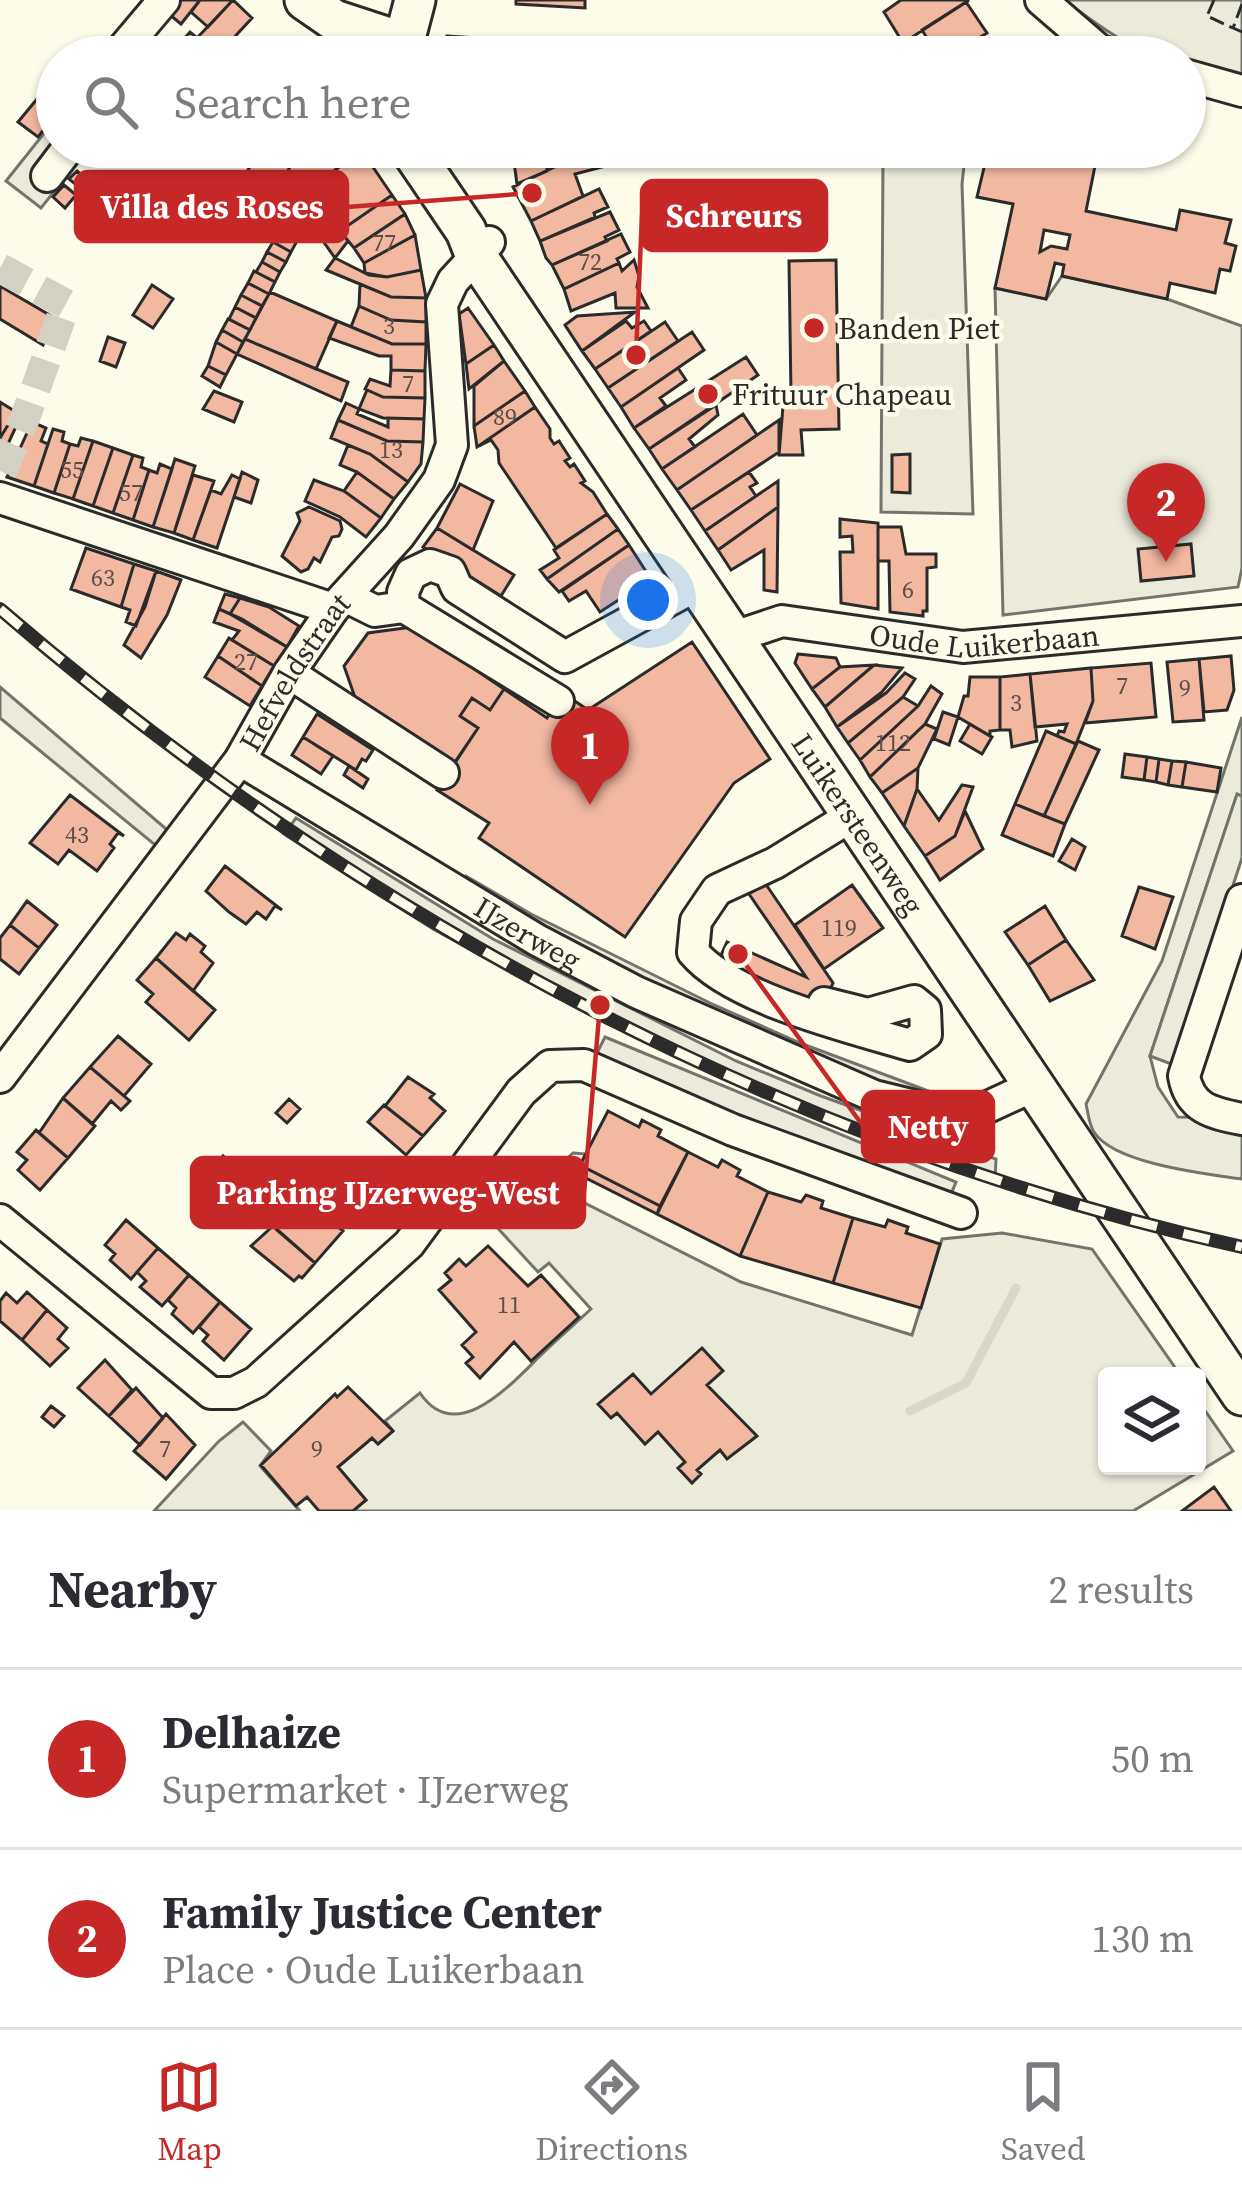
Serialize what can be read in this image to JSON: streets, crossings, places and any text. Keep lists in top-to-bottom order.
{
  "streets": {
    "main road": ["Luikersteenweg"],
    "street": ["Oude Luikerbaan", "Hefveldstraat", "IJzerweg"]
  },
  "crossings": [
    ["Oude Luikerbaan", "Luikersteenweg"],
    ["Hefveldstraat", "Luikersteenweg"],
    ["Hefveldstraat", "IJzerweg"],
    ["Luikersteenweg", "IJzerweg"]
  ],
  "places": [
    "Villa des Roses",
    "Banden Piet",
    "Schreurs",
    "Frituur Chapeau",
    "Netty",
    "Parking IJzerweg-West"
  ],
  "house_numbers": [
    "77",
    "72",
    "3",
    "7",
    "89",
    "13",
    "55",
    "57",
    "63",
    "6",
    "27",
    "7",
    "9",
    "3",
    "112",
    "43",
    "119",
    "11",
    "7",
    "9"
  ],
  "page": {
    "search": "Search here",
    "pins": ["2", "1"],
    "heading": ["Nearby", "2 results"],
    "list": [
      {
        "mark": "1",
        "name": "Delhaize",
        "note": "Supermarket · IJzerweg",
        "value": "50 m"
      },
      {
        "mark": "2",
        "name": "Family Justice Center",
        "note": "Place · Oude Luikerbaan",
        "value": "130 m"
      }
    ],
    "nav": ["Map", "Directions", "Saved"]
  }
}
